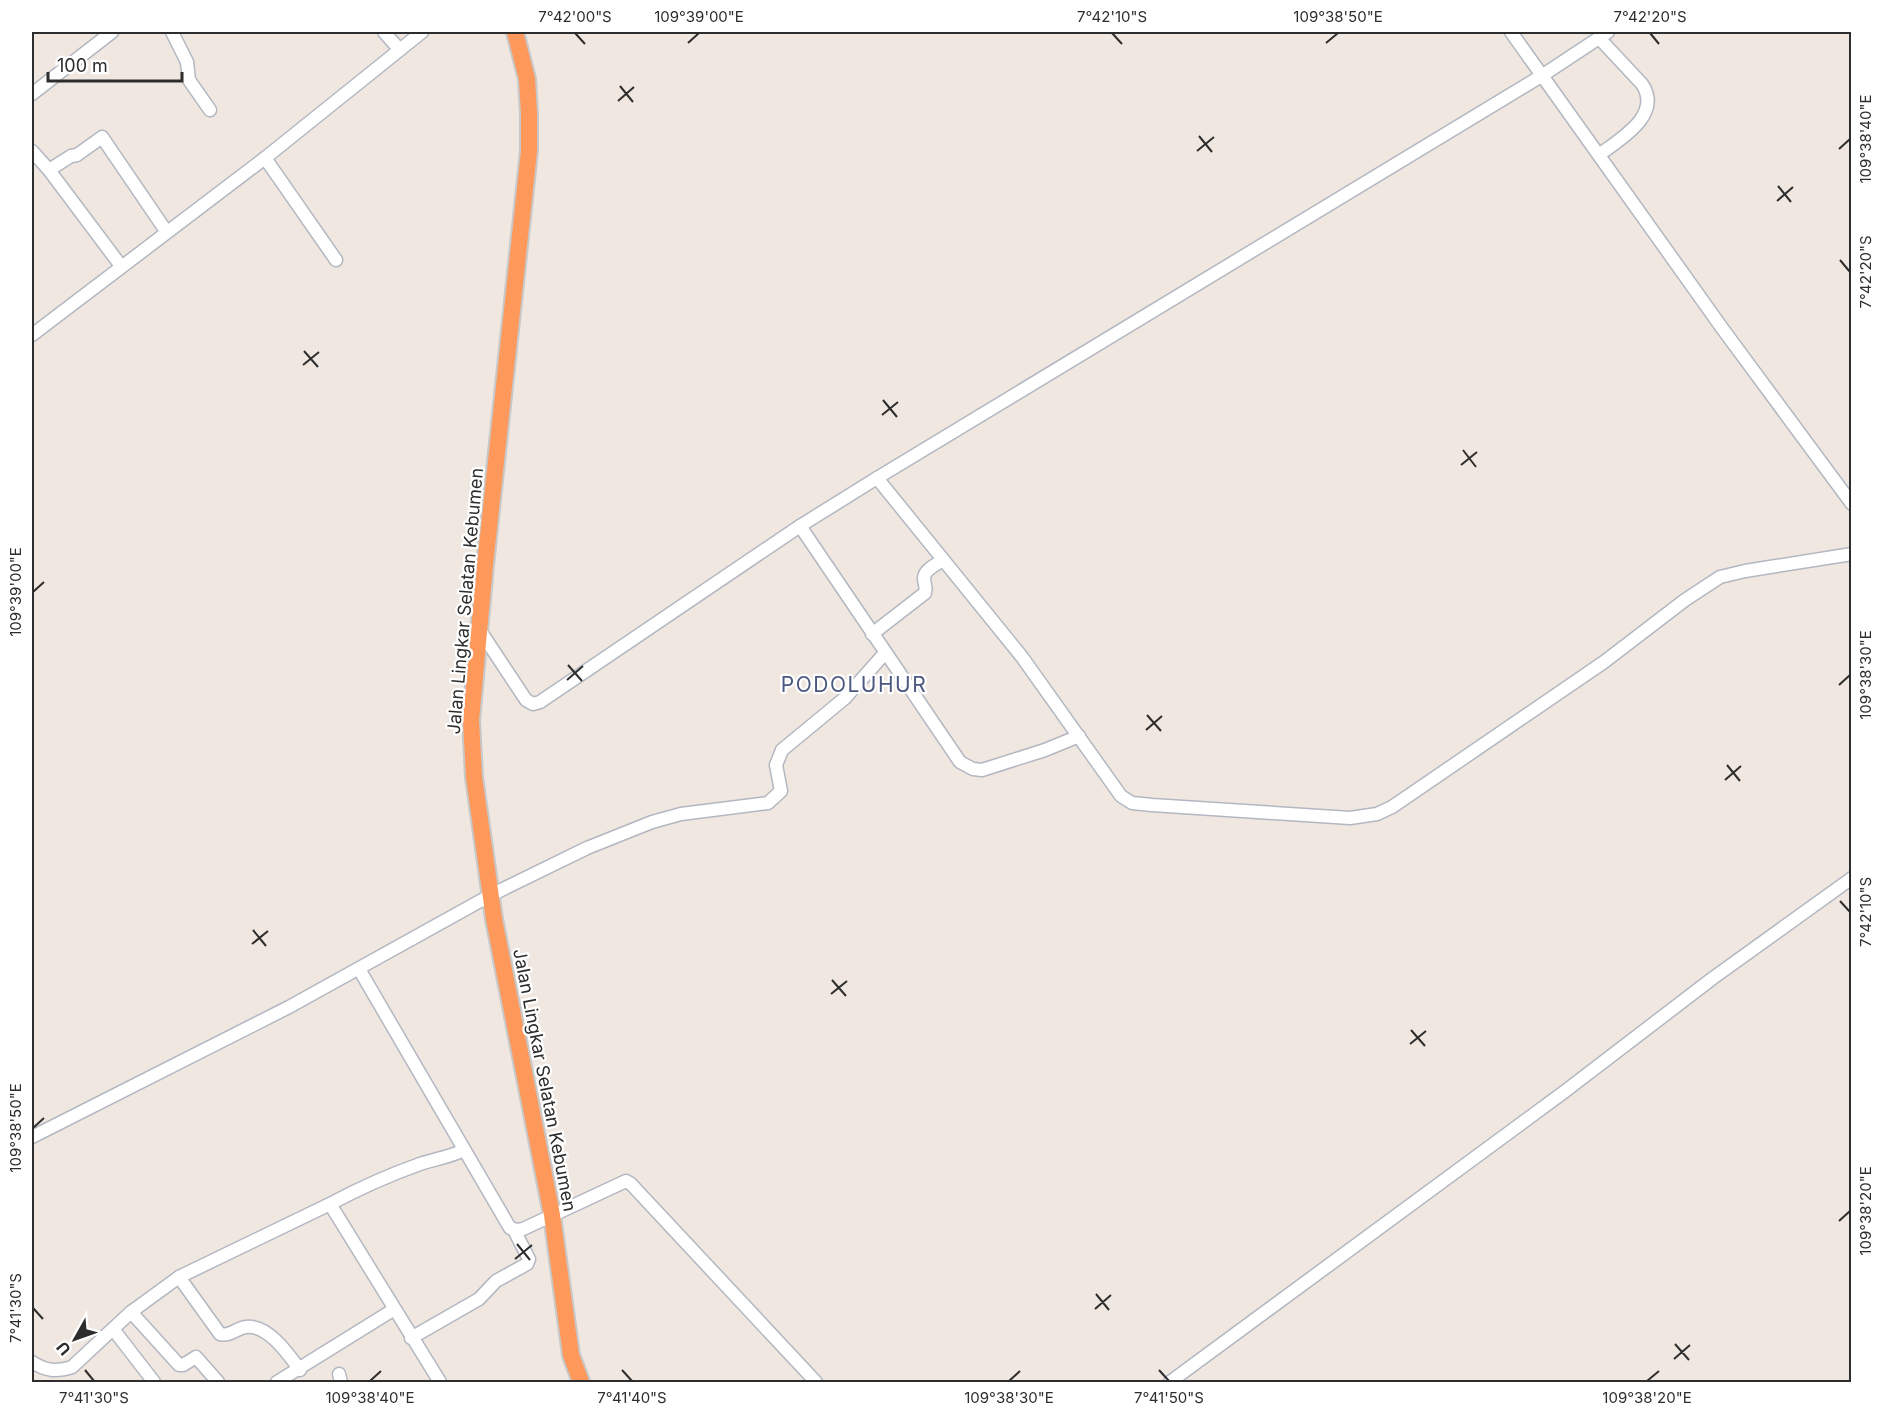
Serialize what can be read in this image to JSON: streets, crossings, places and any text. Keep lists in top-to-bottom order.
{
  "streets": {
    "highway": ["Jalan Lingkar Selatan Kebumen"]
  },
  "districts": ["PODOLUHUR"],
  "scale_bar": "100 m",
  "north": "bottom left",
  "coordinates": [
    "7°42'00\"S",
    "109°39'00\"E",
    "7°42'10\"S",
    "109°38'50\"E",
    "7°42'20\"S",
    "109°38'40\"E",
    "109°38'30\"E",
    "109°38'20\"E",
    "7°41'30\"S",
    "7°41'40\"S",
    "7°41'50\"S"
  ]
}
